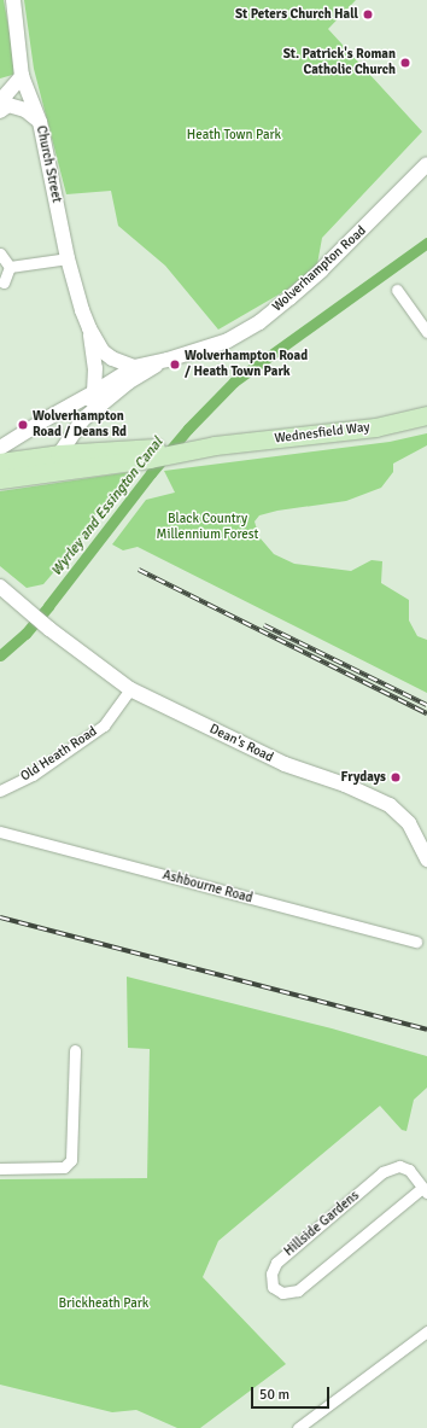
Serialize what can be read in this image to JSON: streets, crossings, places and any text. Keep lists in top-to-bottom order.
{
  "streets": {
    "main road": ["Wednesfield Way"],
    "street": [
      "Church Street",
      "Wolverhampton Road",
      "Dean's Road",
      "Old Heath Road",
      "Ashbourne Road",
      "Hillside Gardens"
    ]
  },
  "crossings": [
    ["Church Street", "Wolverhampton Road"],
    ["Dean's Road", "Old Heath Road"]
  ],
  "water": ["Wyrley and Essington Canal"],
  "parks": ["Heath Town Park", "Black Country Millennium Forest", "Brickheath Park"],
  "places": [
    "St Peters Church Hall",
    "St. Patrick's Roman Catholic Church",
    "Wolverhampton Road / Heath Town Park",
    "Wolverhampton Road / Deans Rd",
    "Frydays"
  ],
  "scale_bar": "50 m"
}
